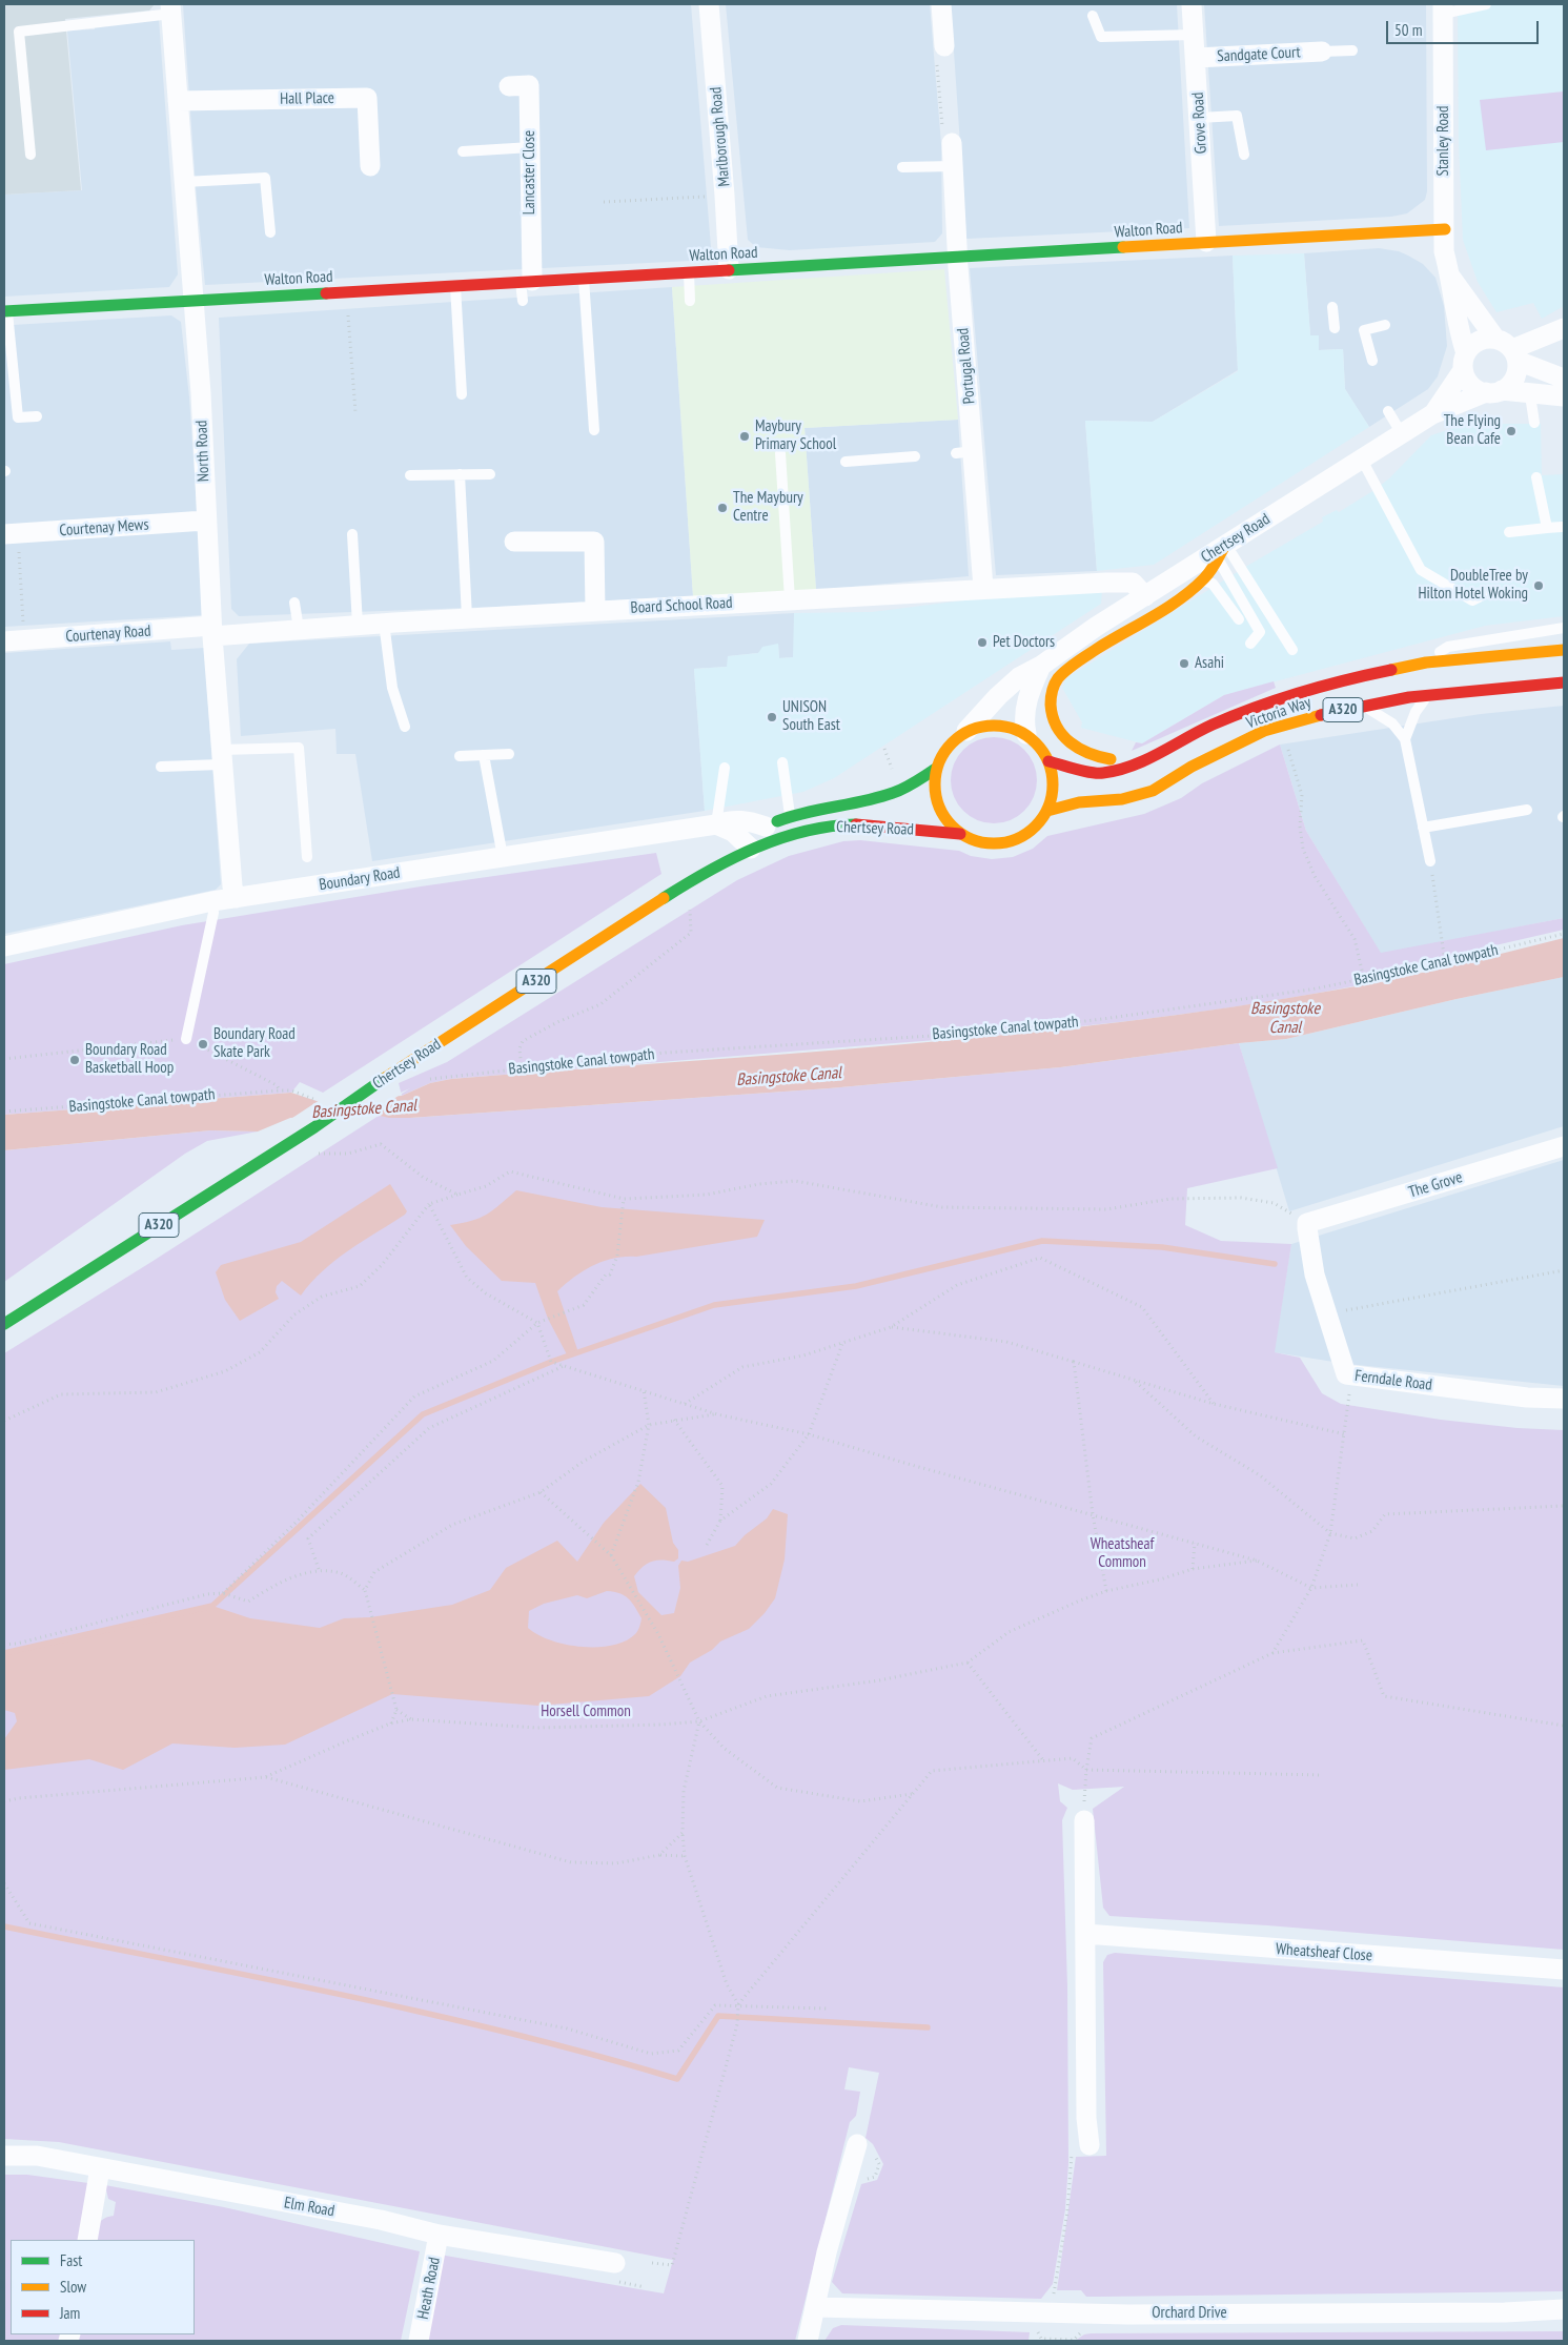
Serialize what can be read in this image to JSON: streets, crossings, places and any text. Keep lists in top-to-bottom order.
{
  "streets": {
    "main road": [
      "Walton Road",
      "Chertsey Road",
      "A320",
      "Victoria Way"
    ],
    "street": [
      "Sandgate Court",
      "Hall Place",
      "Grove Road",
      "Marlborough Road",
      "Stanley Road",
      "Lancaster Close",
      "Portugal Road",
      "North Road",
      "Courtenay Mews",
      "Board School Road",
      "Courtenay Road",
      "Boundary Road",
      "The Grove",
      "Ferndale Road",
      "Wheatsheaf Close",
      "Elm Road",
      "Heath Road",
      "Orchard Drive"
    ],
    "path": ["Basingstoke Canal towpath"]
  },
  "crossings": [
    ["Sandgate Court", "Grove Road"],
    ["Hall Place", "North Road"],
    ["Grove Road", "Walton Road"],
    ["Marlborough Road", "Walton Road"],
    ["Stanley Road", "Walton Road"],
    ["Stanley Road", "Chertsey Road"],
    ["Lancaster Close", "Walton Road"],
    ["Walton Road", "Portugal Road"],
    ["Walton Road", "North Road"],
    ["Portugal Road", "Board School Road"],
    ["North Road", "Courtenay Mews"],
    ["North Road", "Board School Road"],
    ["North Road", "Courtenay Road"],
    ["North Road", "Boundary Road"],
    ["Chertsey Road", "Board School Road"],
    ["Chertsey Road", "A320"],
    ["Chertsey Road", "Victoria Way"],
    ["Chertsey Road", "Boundary Road"],
    ["Board School Road", "Courtenay Road"],
    ["A320", "Victoria Way"],
    ["The Grove", "Ferndale Road"],
    ["Elm Road", "Heath Road"]
  ],
  "water": ["Basingstoke Canal"],
  "parks": ["Wheatsheaf Common", "Horsell Common"],
  "places": [
    "The Flying Bean Cafe",
    "Maybury Primary School",
    "The Maybury Centre",
    "DoubleTree by Hilton Hotel Woking",
    "Pet Doctors",
    "Asahi",
    "UNISON South East",
    "Boundary Road Skate Park",
    "Boundary Road Basketball Hoop"
  ],
  "legend": ["Fast", "Slow", "Jam"],
  "scale_bar": "50 m"
}
